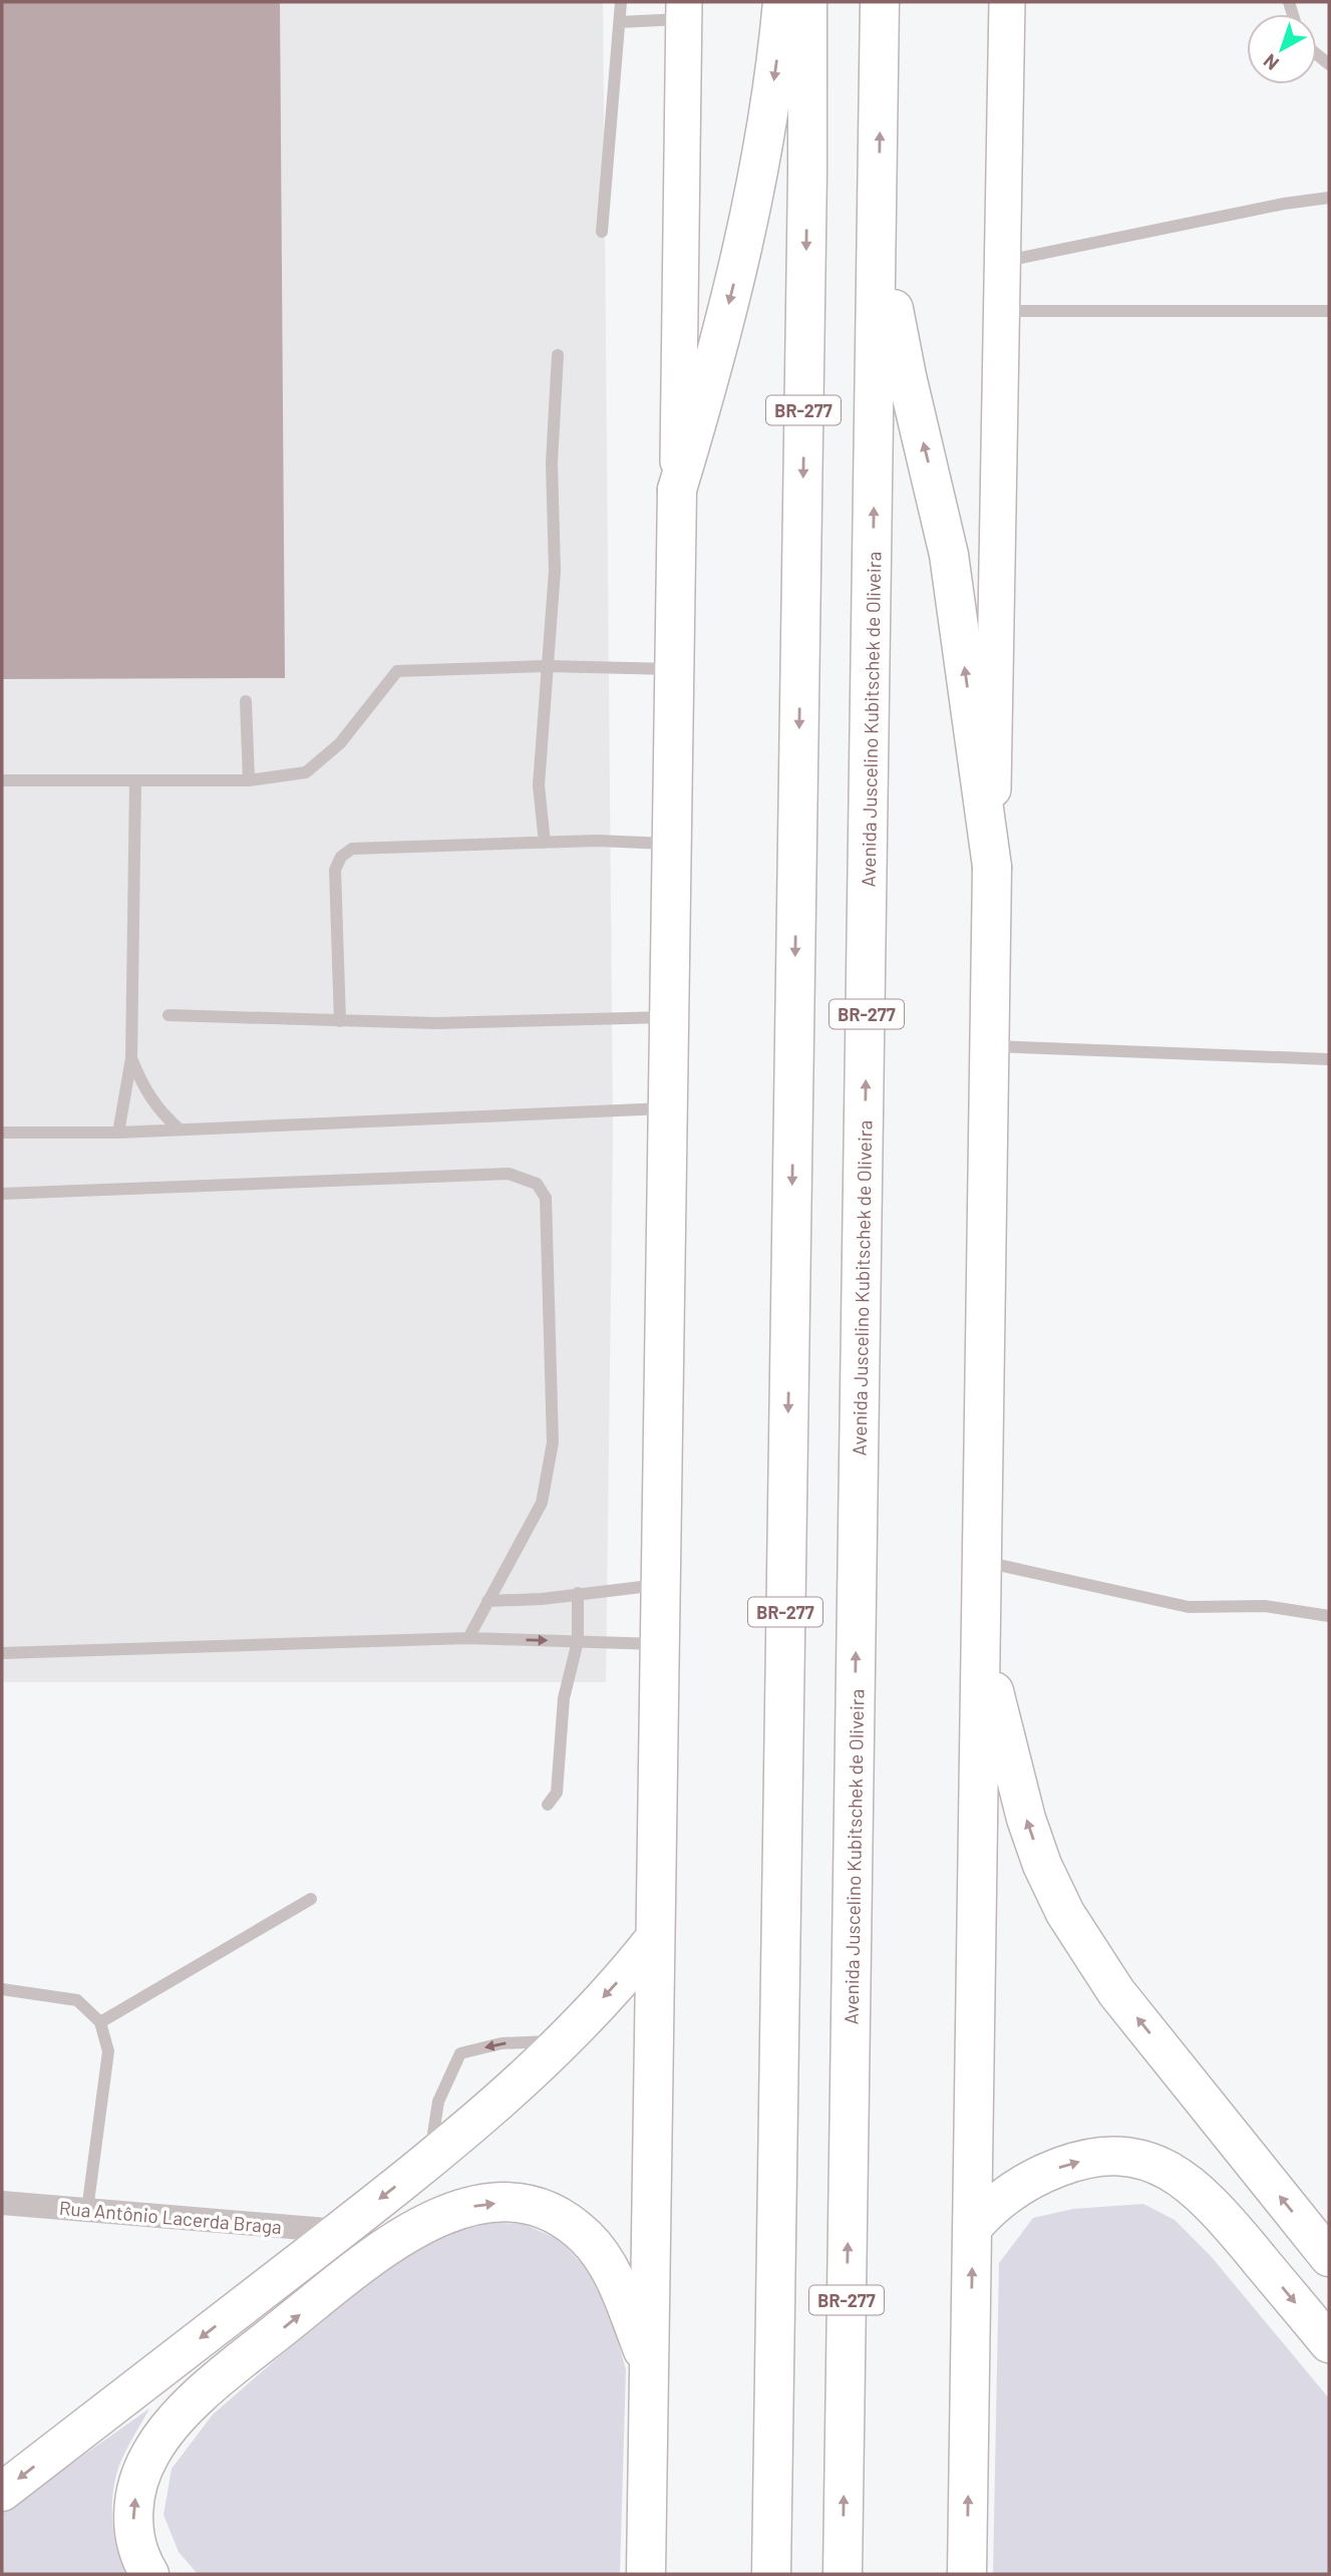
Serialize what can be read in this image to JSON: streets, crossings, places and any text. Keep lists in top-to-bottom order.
{
  "streets": {
    "main road": ["BR-277", "Avenida Juscelino Kubitschek de Oliveira"],
    "street": ["Rua Antônio Lacerda Braga"]
  },
  "north": "bottom left"
}
